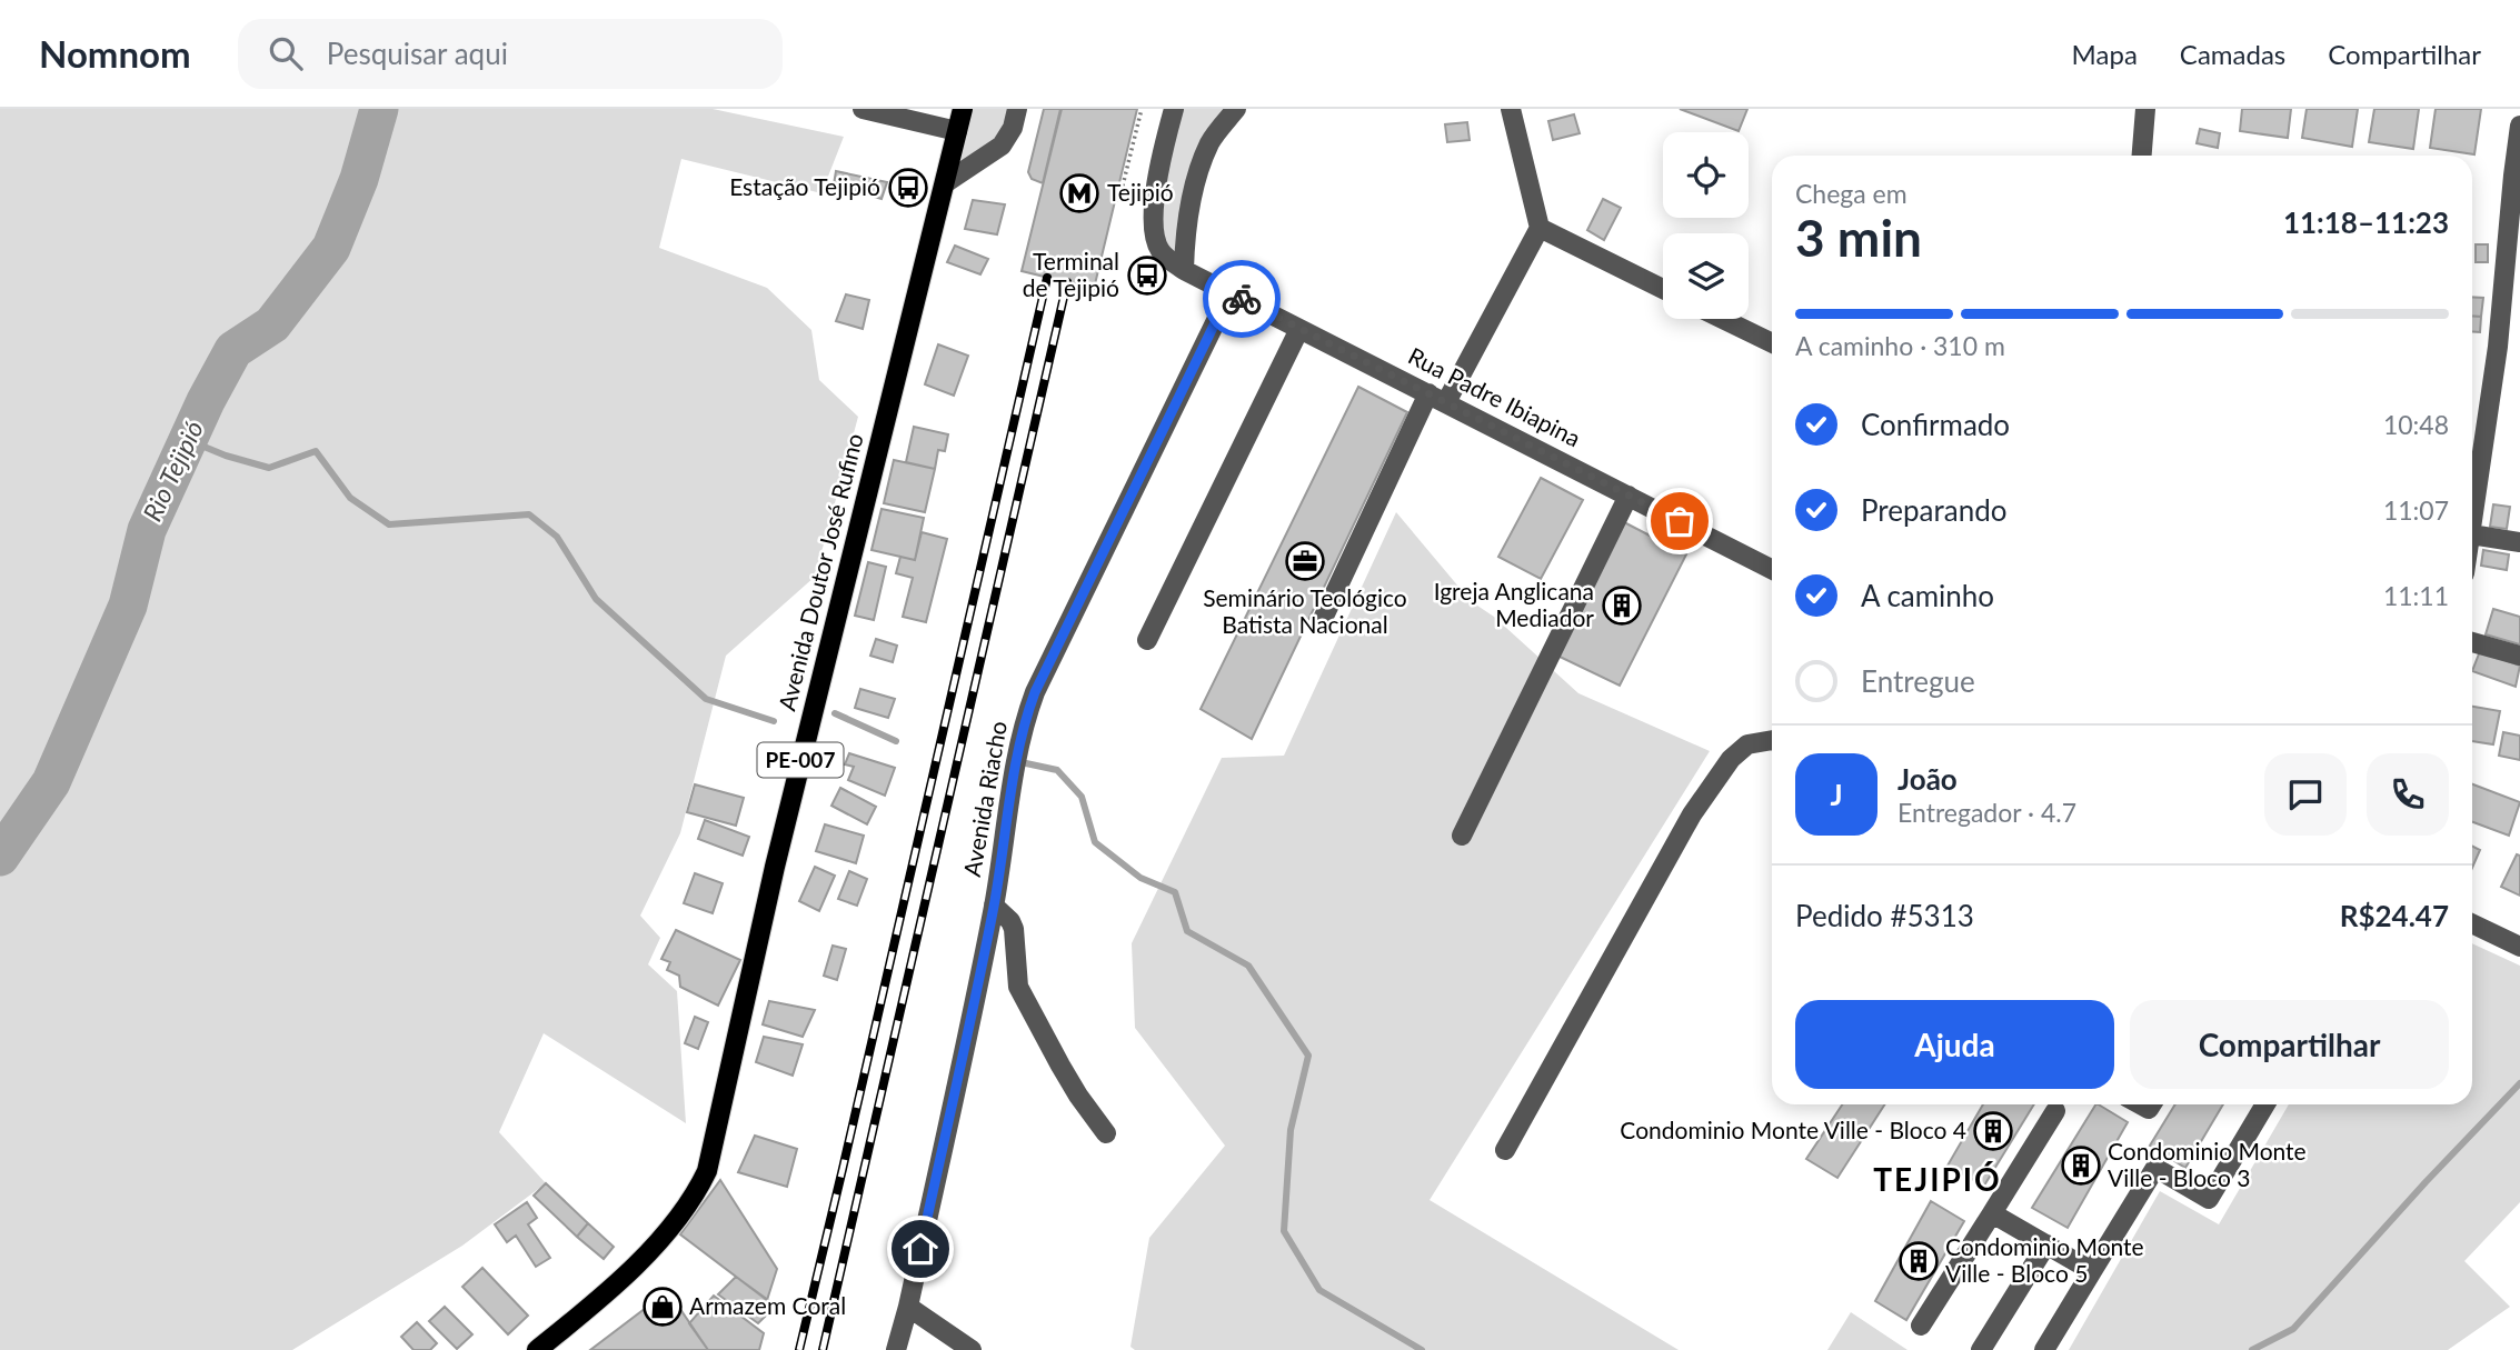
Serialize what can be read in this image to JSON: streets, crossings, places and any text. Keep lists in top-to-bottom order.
{
  "streets": {
    "main road": ["Avenida Doutor José Rufino", "PE-007"],
    "street": ["Rua Padre Ibiapina", "Avenida Riacho"]
  },
  "crossings": [
    ["Rua Padre Ibiapina", "Avenida Riacho"]
  ],
  "districts": ["TEJIPIÓ"],
  "water": ["Rio Tejipió"],
  "places": {
    "bus stop": ["Estação Tejipió", "Terminal de Tejipió"],
    "metro station": ["Tejipió"],
    "office": ["Seminário Teológico Batista Nacional"],
    "building": [
      "Igreja Anglicana Mediador",
      "Condominio Monte Ville - Bloco 4",
      "Condominio Monte Ville - Bloco 3",
      "Condominio Monte Ville - Bloco 5"
    ],
    "shop": ["Armazem Coral"]
  },
  "page": {
    "header": "Nomnom",
    "search": "Pesquisar aqui",
    "nav": ["Mapa", "Camadas", "Compartilhar"],
    "heading": ["3 min", "Chega em", "11:18–11:23"],
    "panel": [
      "João",
      "Entregador · 4.7",
      "Pedido #5313",
      "R$24.47"
    ],
    "bar": "A caminho · 310 m",
    "list": [
      ["Confirmado", "10:48"],
      ["Preparando", "11:07"],
      ["A caminho", "11:11"],
      "Entregue"
    ],
    "round": "J",
    "buttons": ["Ajuda", "Compartilhar"]
  }
}
